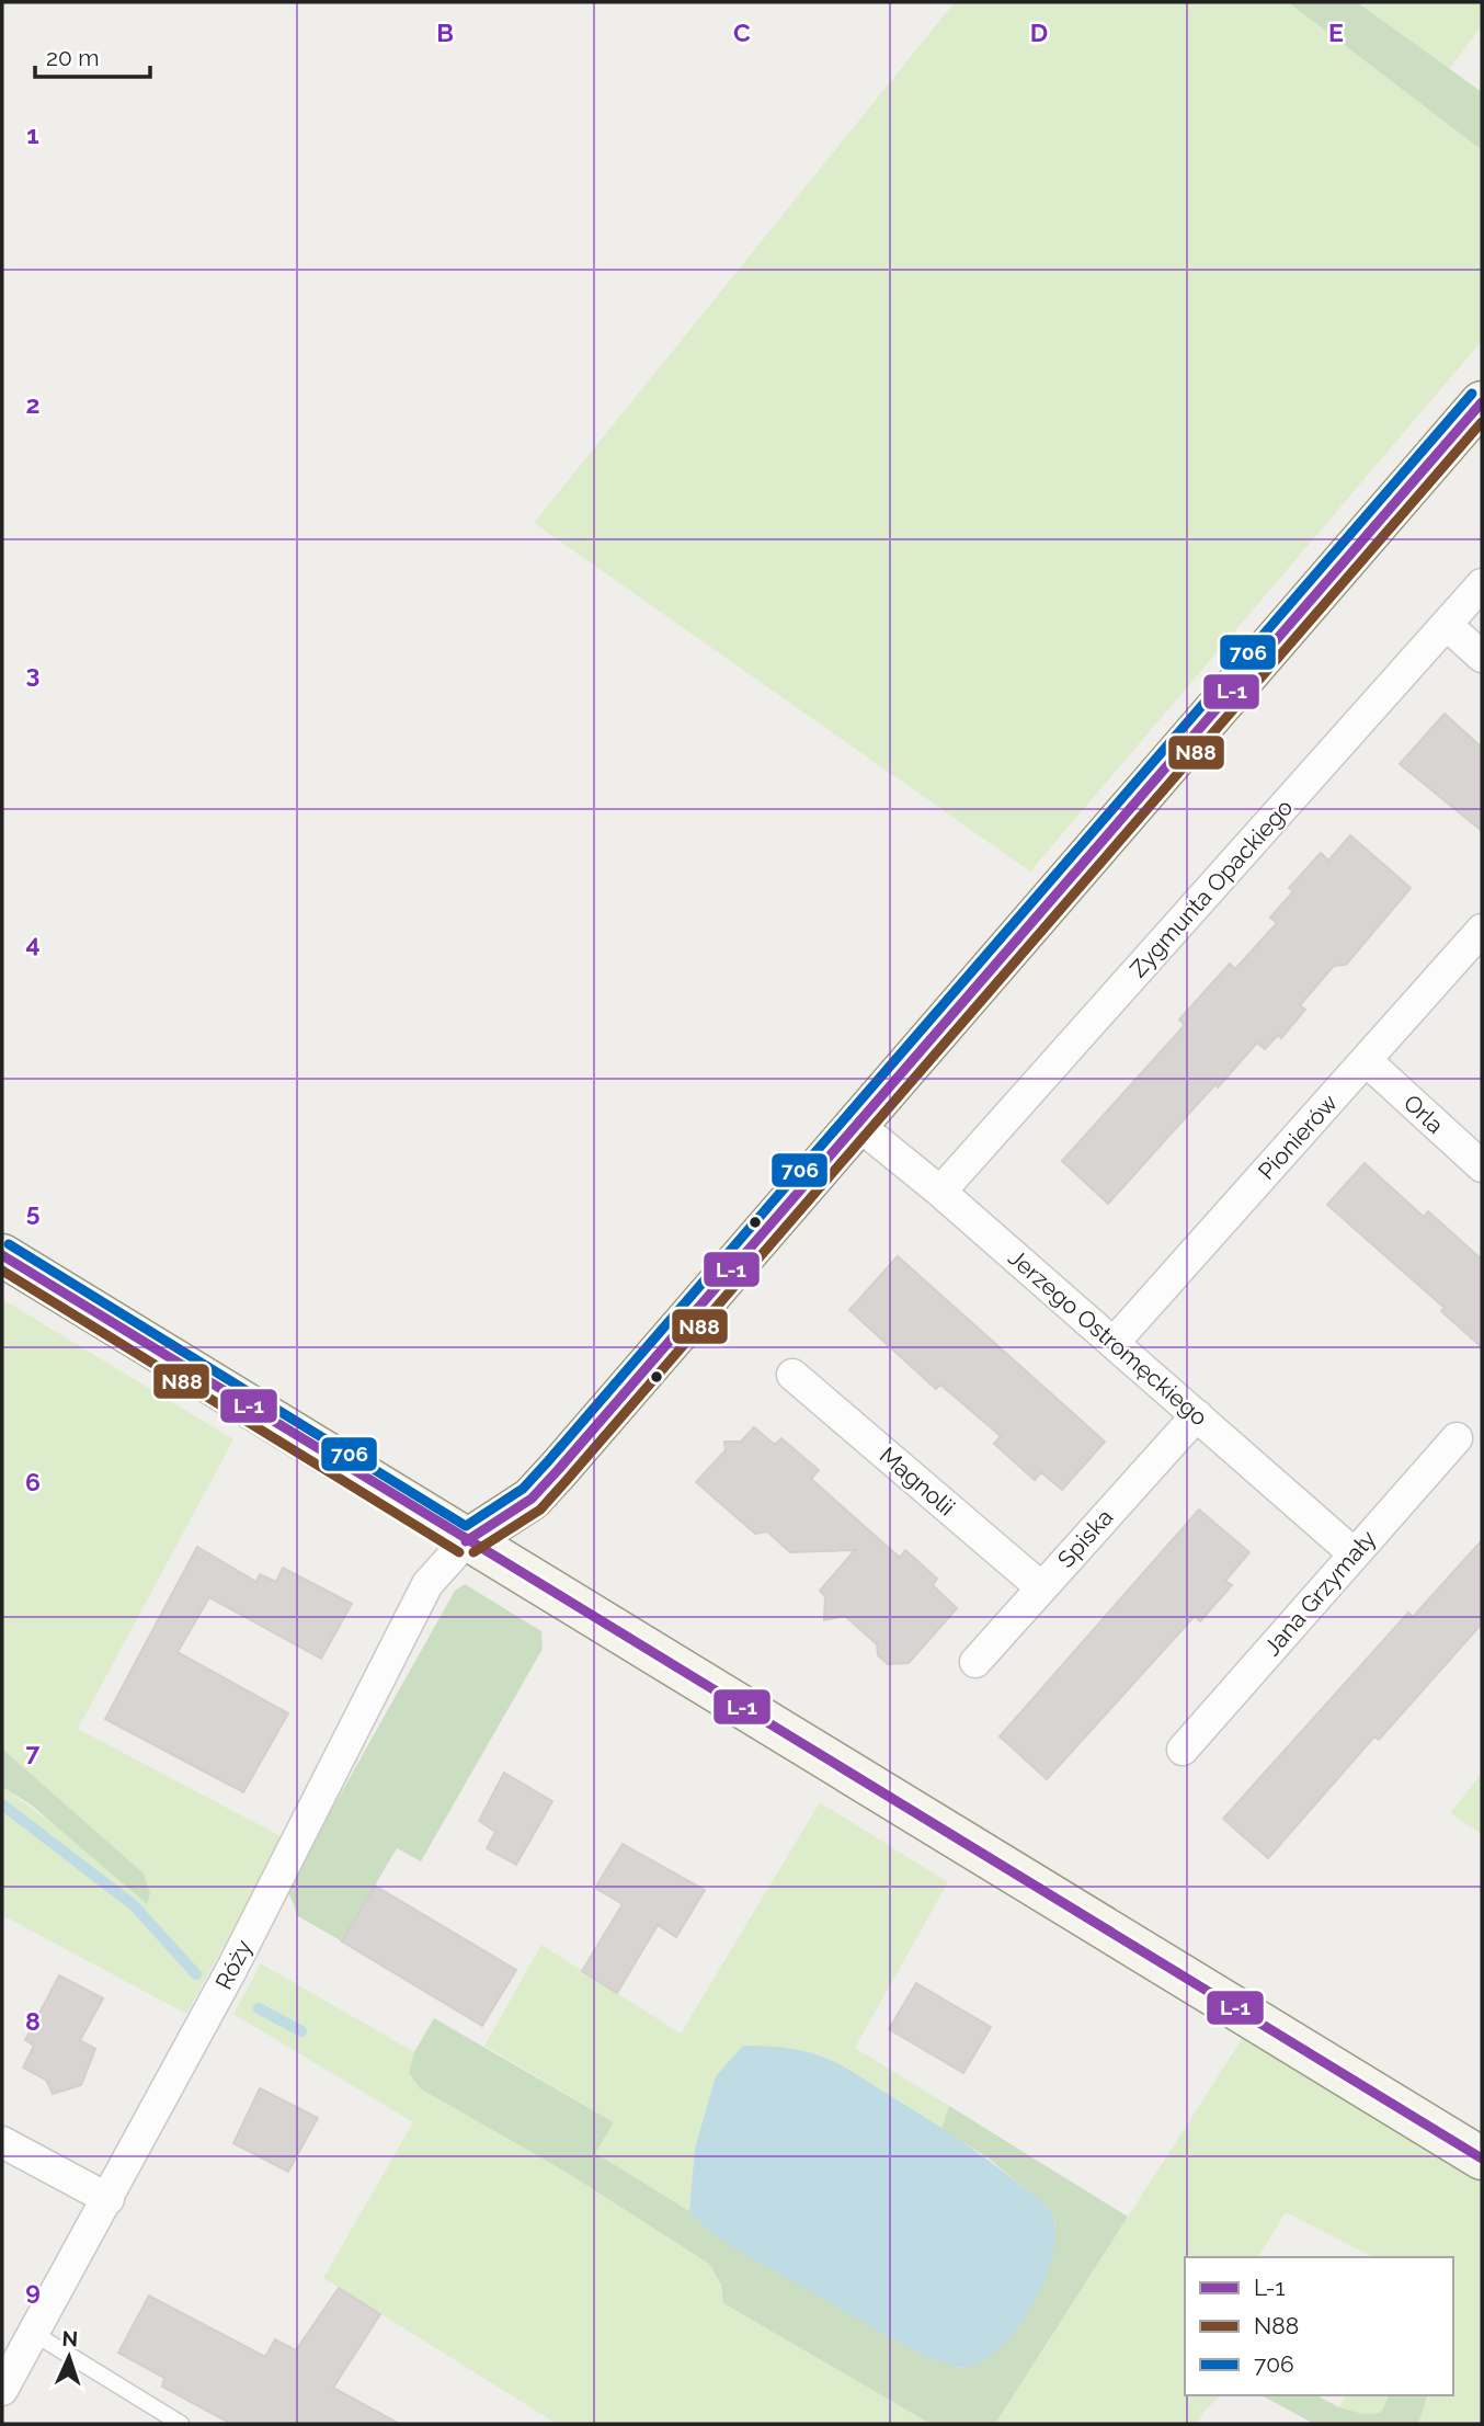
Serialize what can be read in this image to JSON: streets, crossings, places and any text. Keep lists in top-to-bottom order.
{
  "streets": {
    "street": [
      "Zygmunta Opackiego",
      "Orla",
      "Pionierów",
      "Jerzego Ostromęckiego",
      "Magnolii",
      "Spiska",
      "Jana Grzymały",
      "Róży"
    ]
  },
  "crossings": [
    ["Zygmunta Opackiego", "Jerzego Ostromęckiego"],
    ["Orla", "Pionierów"],
    ["Pionierów", "Jerzego Ostromęckiego"],
    ["Jerzego Ostromęckiego", "Spiska"],
    ["Jerzego Ostromęckiego", "Jana Grzymały"],
    ["Magnolii", "Spiska"]
  ],
  "lines": ["transit line 706", "transit line L-1", "transit line N88"],
  "legend": ["L-1", "N88", "706"],
  "scale_bar": "20 m",
  "north": "top",
  "grid": {
    "columns": [
      "B",
      "C",
      "D",
      "E"
    ],
    "rows": [
      "1",
      "2",
      "3",
      "4",
      "5",
      "6",
      "7",
      "8",
      "9"
    ]
  }
}
